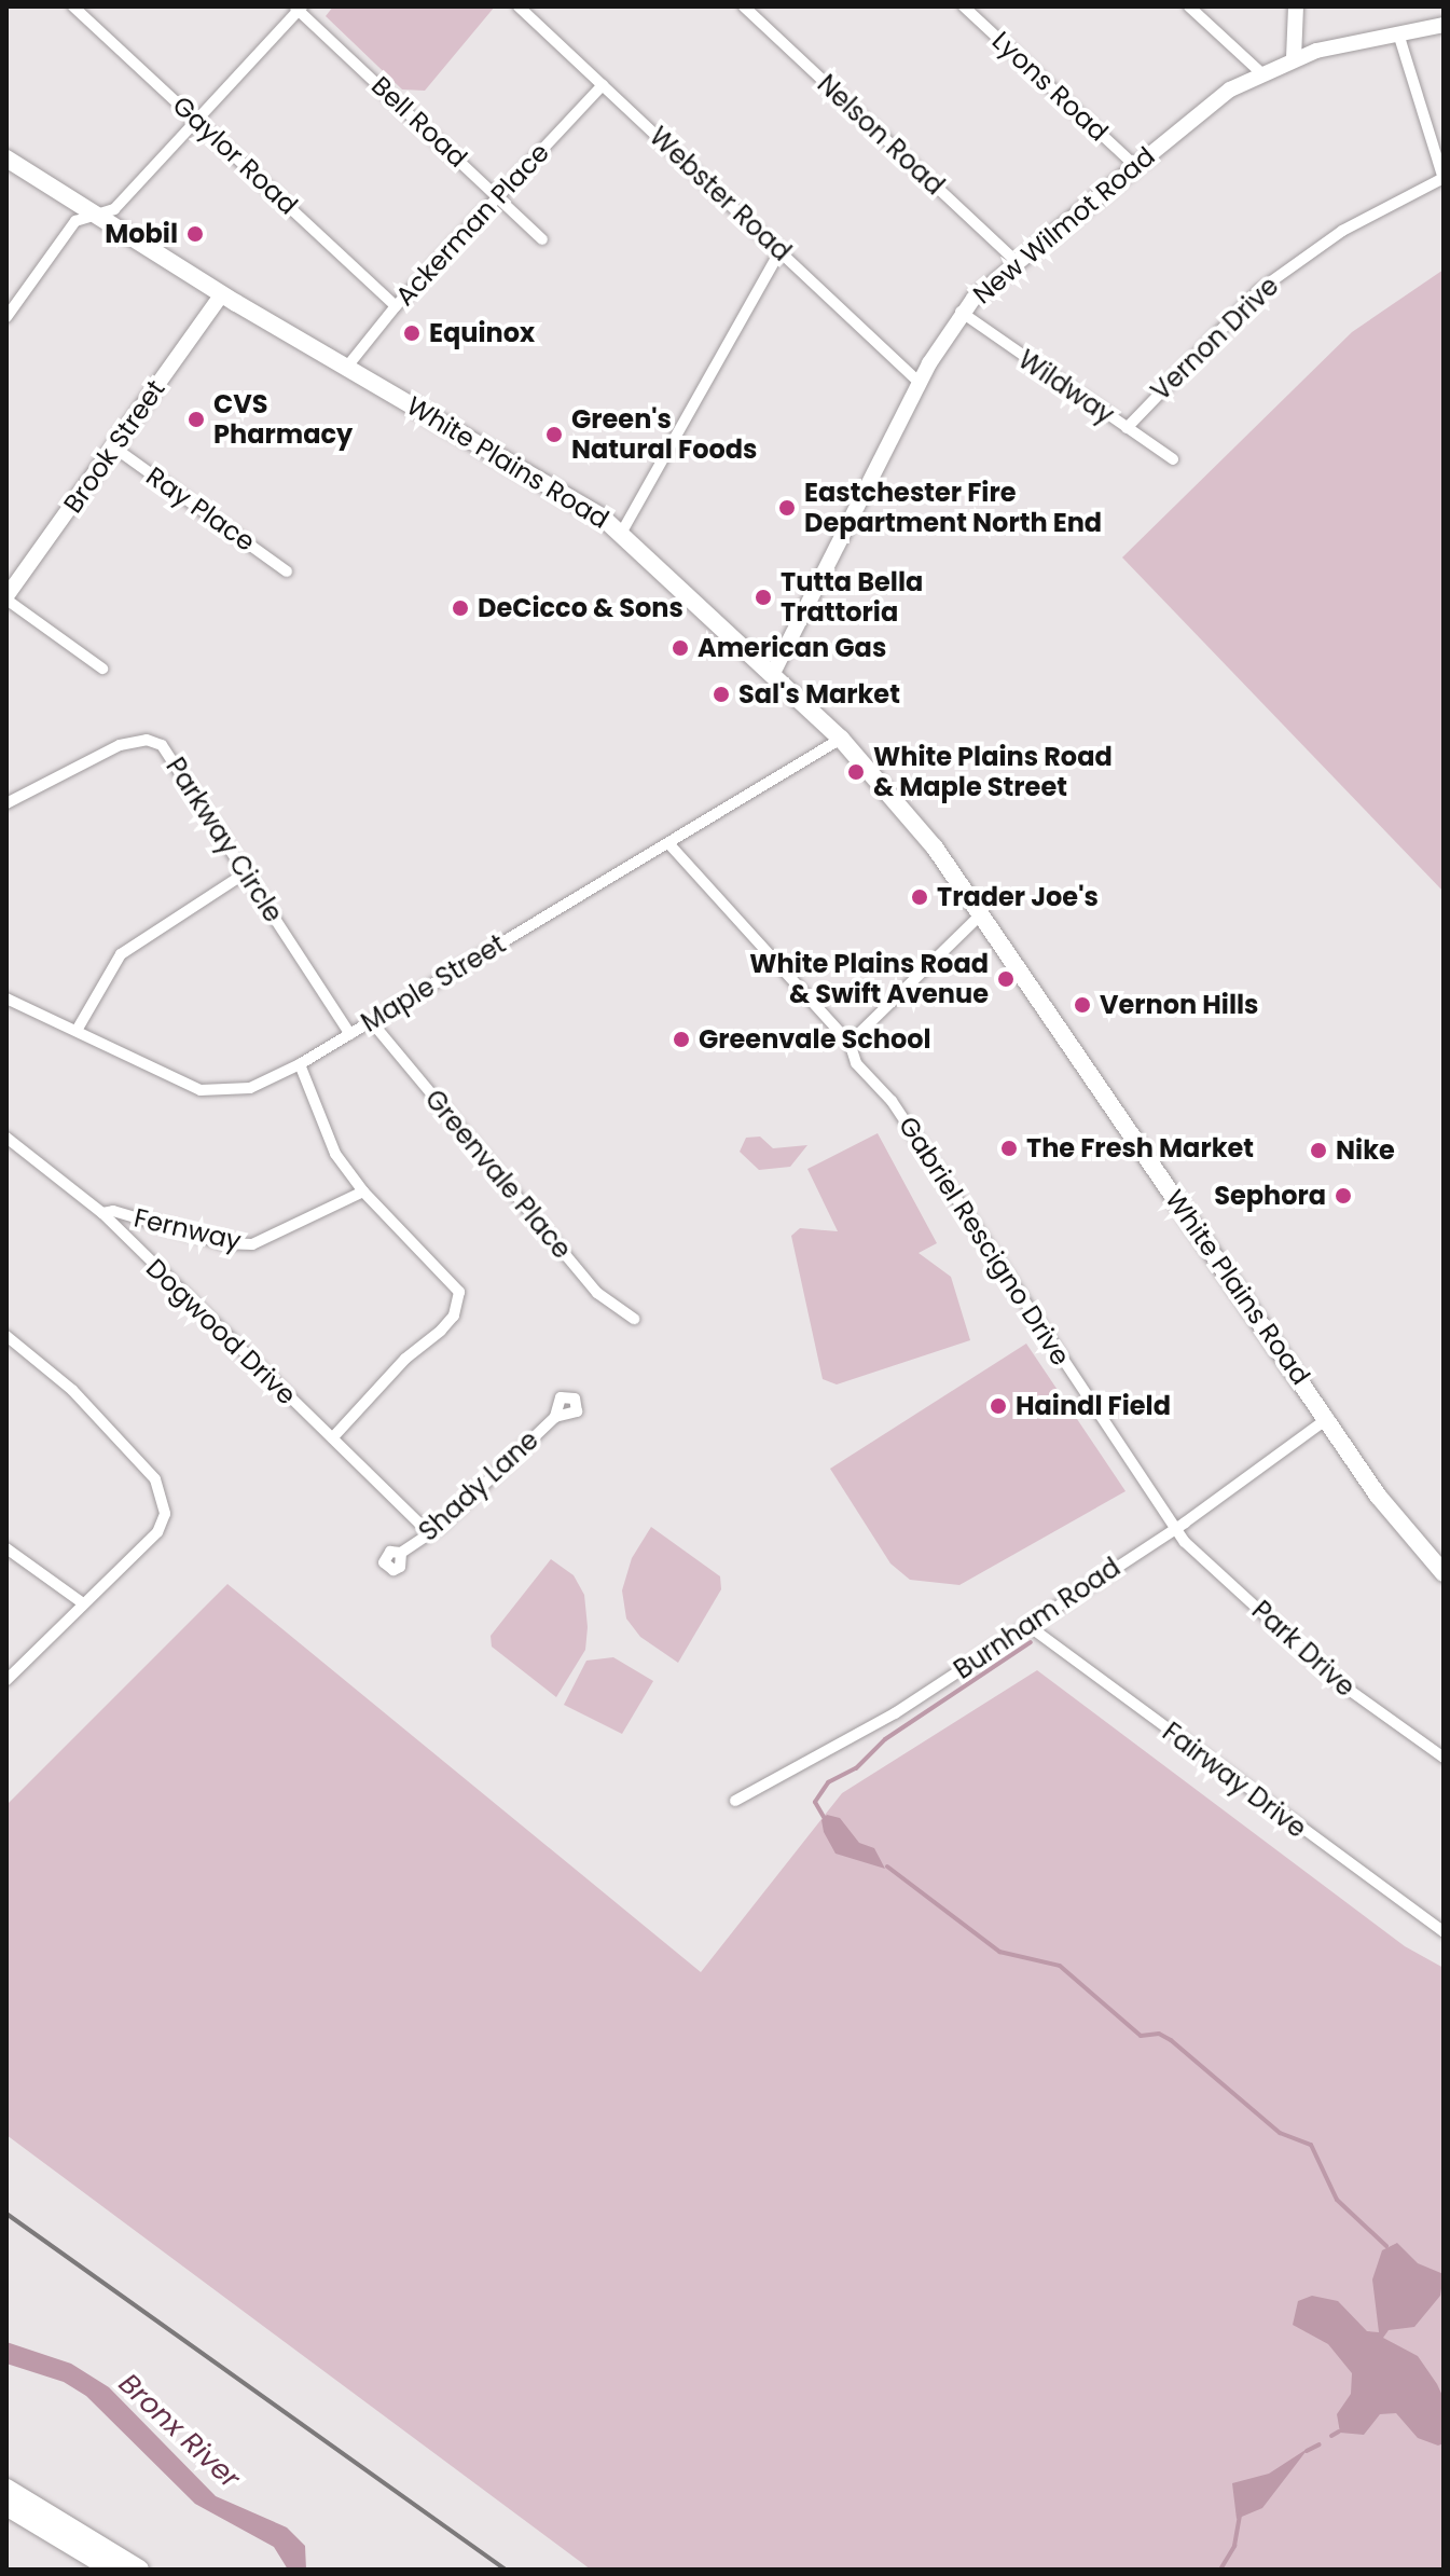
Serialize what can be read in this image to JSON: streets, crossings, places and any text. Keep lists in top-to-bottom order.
{
  "streets": {
    "main road": ["White Plains Road"],
    "street": [
      "Lyons Road",
      "Bell Road",
      "Nelson Road",
      "Gaylor Road",
      "Webster Road",
      "Ackerman Place",
      "New Wilmot Road",
      "Vernon Drive",
      "Wildway",
      "Brook Street",
      "Ray Place",
      "Parkway Circle",
      "Maple Street",
      "Greenvale Place",
      "Fernway",
      "Gabriel Rescigno Drive",
      "Dogwood Drive",
      "Shady Lane",
      "Burnham Road",
      "Park Drive",
      "Fairway Drive"
    ]
  },
  "crossings": [
    ["Lyons Road", "New Wilmot Road"],
    ["Bell Road", "Ackerman Place"],
    ["Nelson Road", "New Wilmot Road"],
    ["Gaylor Road", "Ackerman Place"],
    ["Webster Road", "Ackerman Place"],
    ["Webster Road", "New Wilmot Road"],
    ["Ackerman Place", "White Plains Road"],
    ["New Wilmot Road", "Wildway"],
    ["New Wilmot Road", "White Plains Road"],
    ["Vernon Drive", "Wildway"],
    ["Brook Street", "White Plains Road"],
    ["Brook Street", "Ray Place"],
    ["White Plains Road", "Maple Street"],
    ["White Plains Road", "Burnham Road"],
    ["Parkway Circle", "Maple Street"],
    ["Maple Street", "Greenvale Place"],
    ["Maple Street", "Gabriel Rescigno Drive"],
    ["Fernway", "Dogwood Drive"],
    ["Gabriel Rescigno Drive", "Burnham Road"],
    ["Gabriel Rescigno Drive", "Park Drive"],
    ["Dogwood Drive", "Shady Lane"],
    ["Burnham Road", "Park Drive"],
    ["Burnham Road", "Fairway Drive"]
  ],
  "water": ["Bronx River"],
  "places": [
    "Mobil",
    "Equinox",
    "CVS Pharmacy",
    "Green's Natural Foods",
    "Eastchester Fire Department North End",
    "Tutta Bella Trattoria",
    "DeCicco & Sons",
    "American Gas",
    "Sal's Market",
    "White Plains Road & Maple Street",
    "Trader Joe's",
    "White Plains Road & Swift Avenue",
    "Vernon Hills",
    "Greenvale School",
    "The Fresh Market",
    "Nike",
    "Sephora",
    "Haindl Field"
  ]
}
